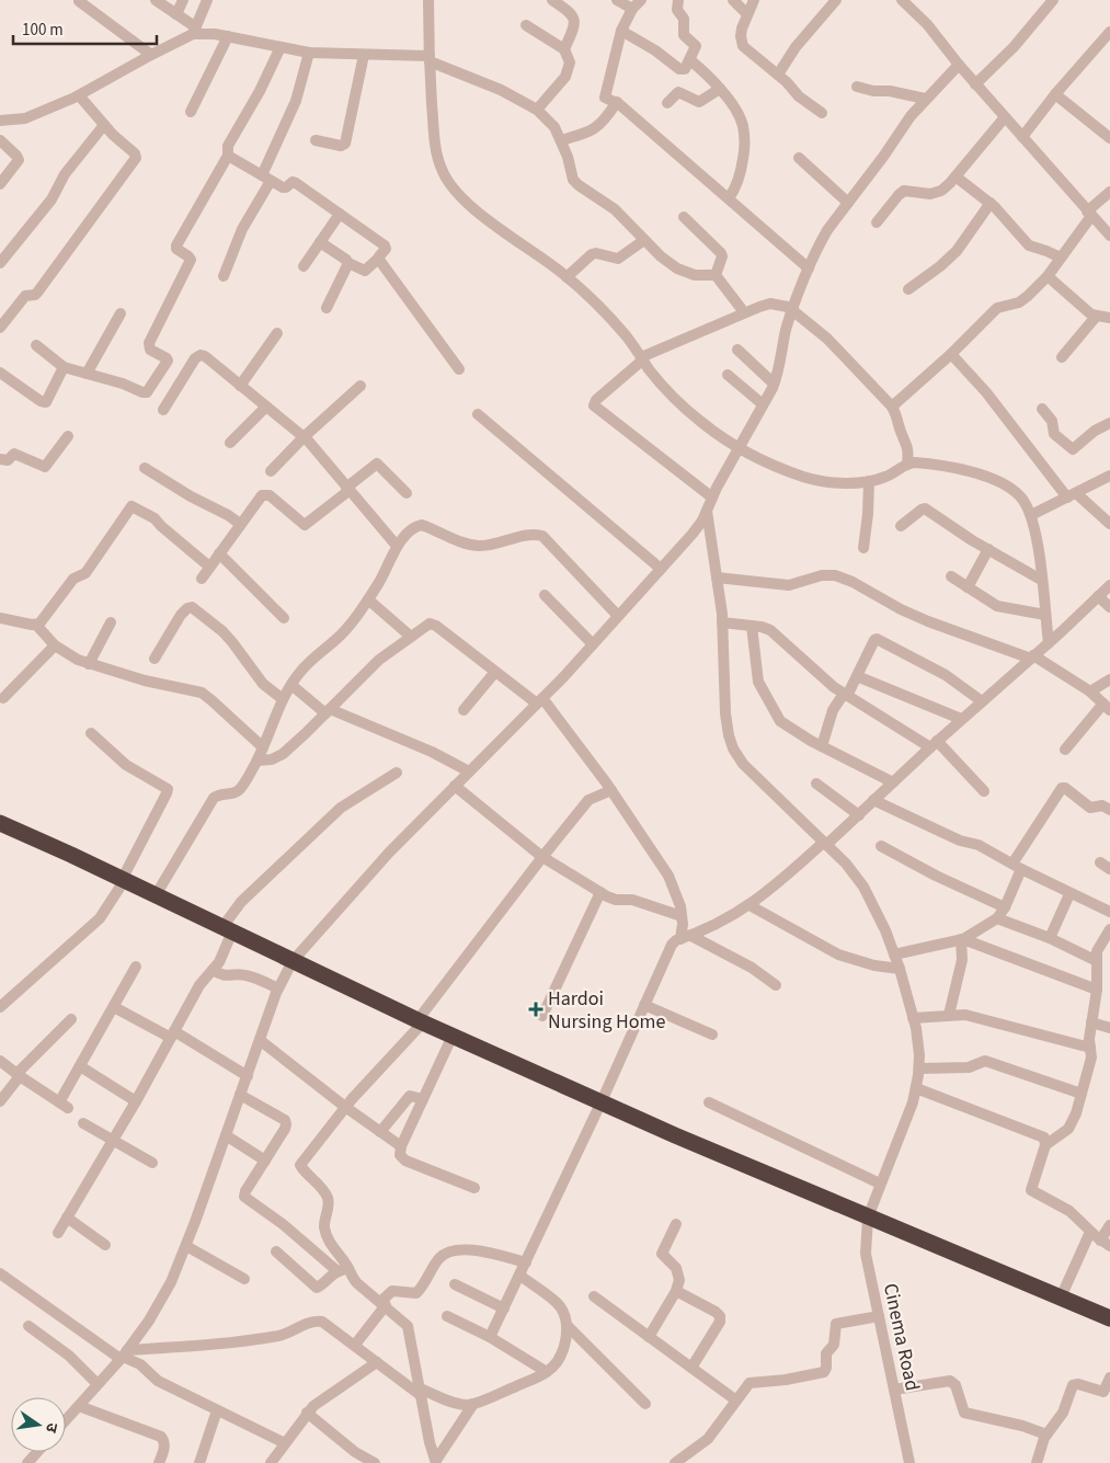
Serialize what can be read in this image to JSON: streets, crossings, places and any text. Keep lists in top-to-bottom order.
{
  "streets": {
    "street": ["Cinema Road"]
  },
  "places": {
    "health": ["Hardoi Nursing Home"]
  },
  "scale_bar": "100 m",
  "north": "right"
}
